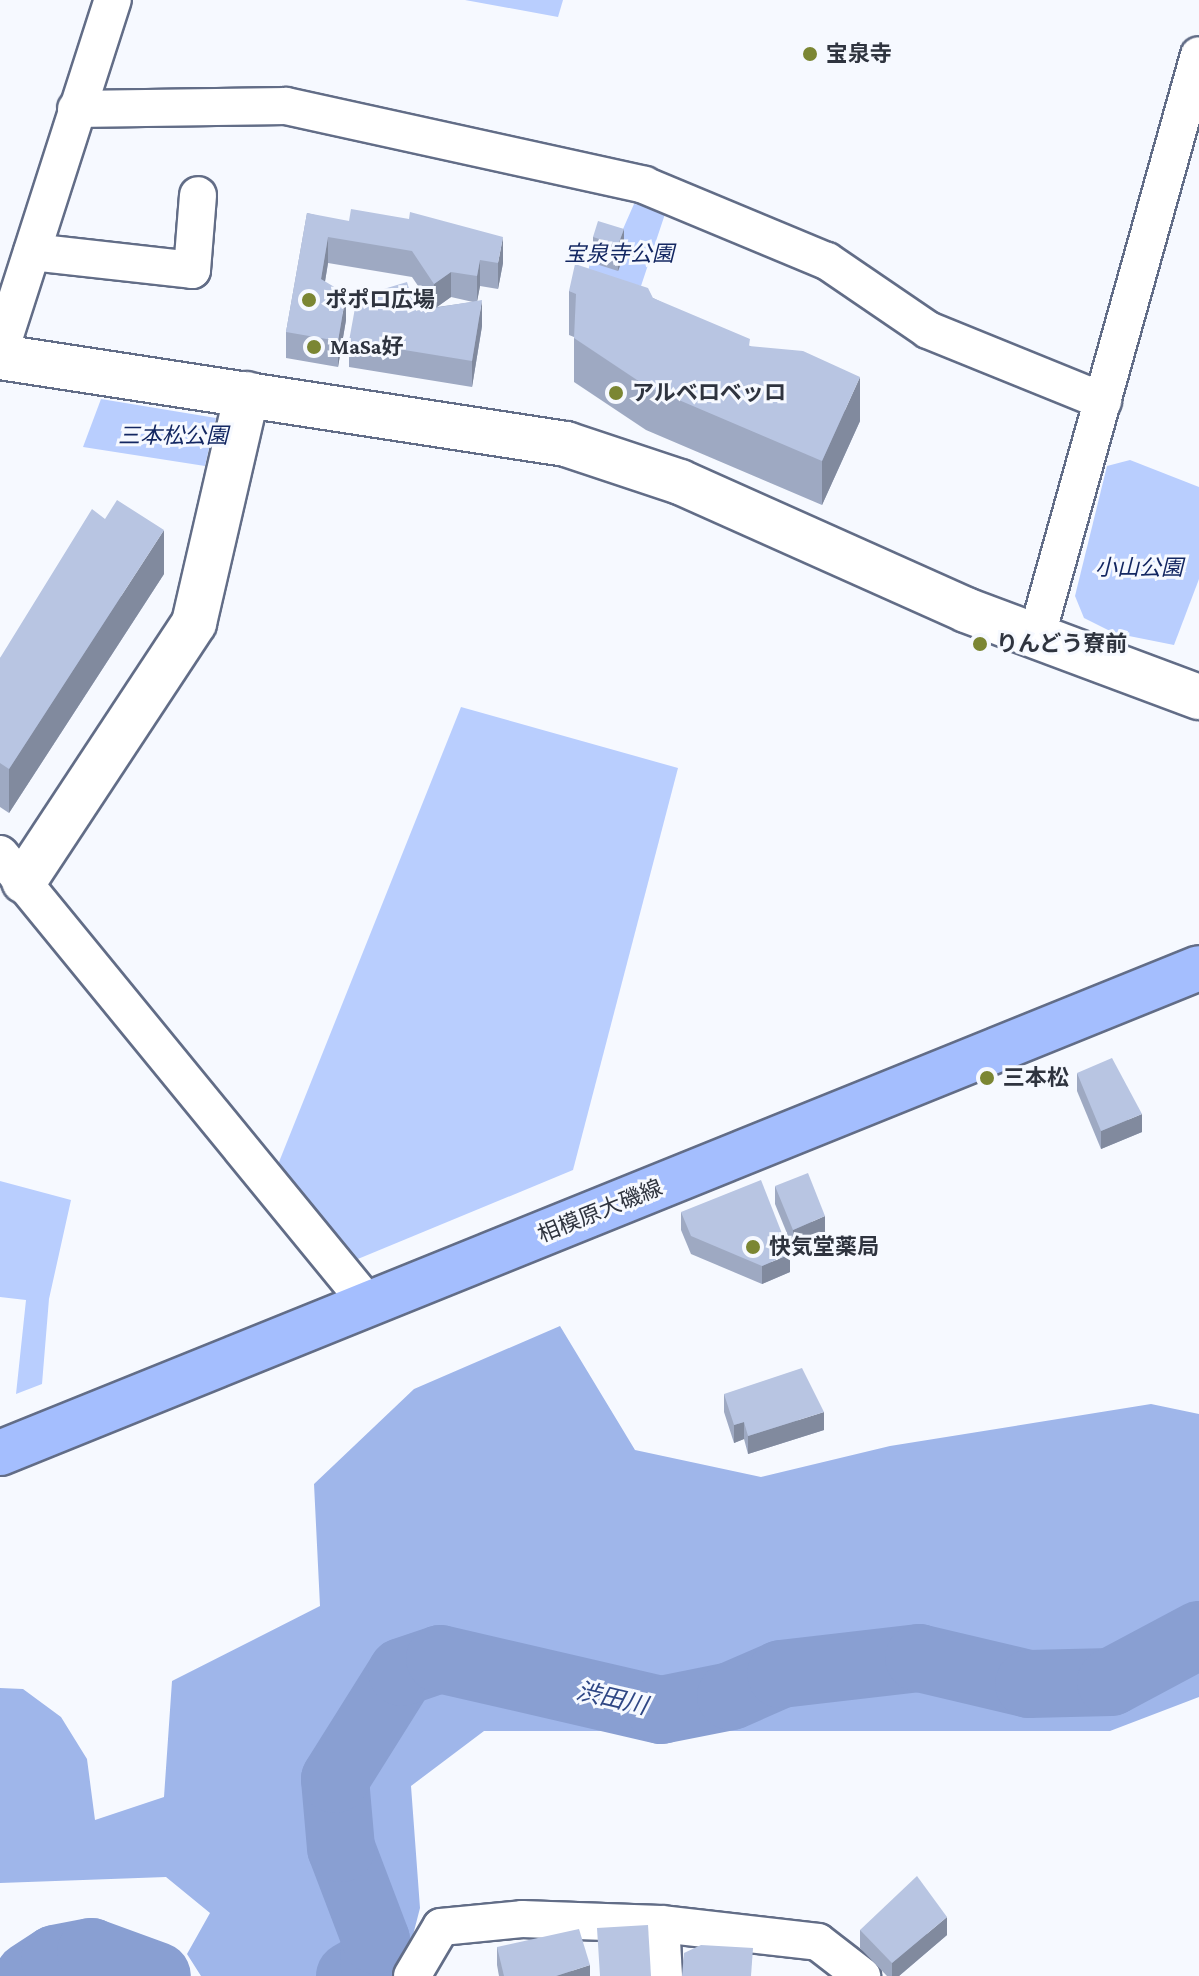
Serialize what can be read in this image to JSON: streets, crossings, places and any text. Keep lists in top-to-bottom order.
{
  "streets": {
    "main road": ["相模原大磯線"]
  },
  "water": ["渋田川"],
  "parks": ["宝泉寺公園", "三本松公園", "小山公園"],
  "places": [
    "宝泉寺",
    "ポポロ広場",
    "MaSa好",
    "アルベロベッロ",
    "りんどう寮前",
    "三本松",
    "快気堂薬局"
  ]
}
